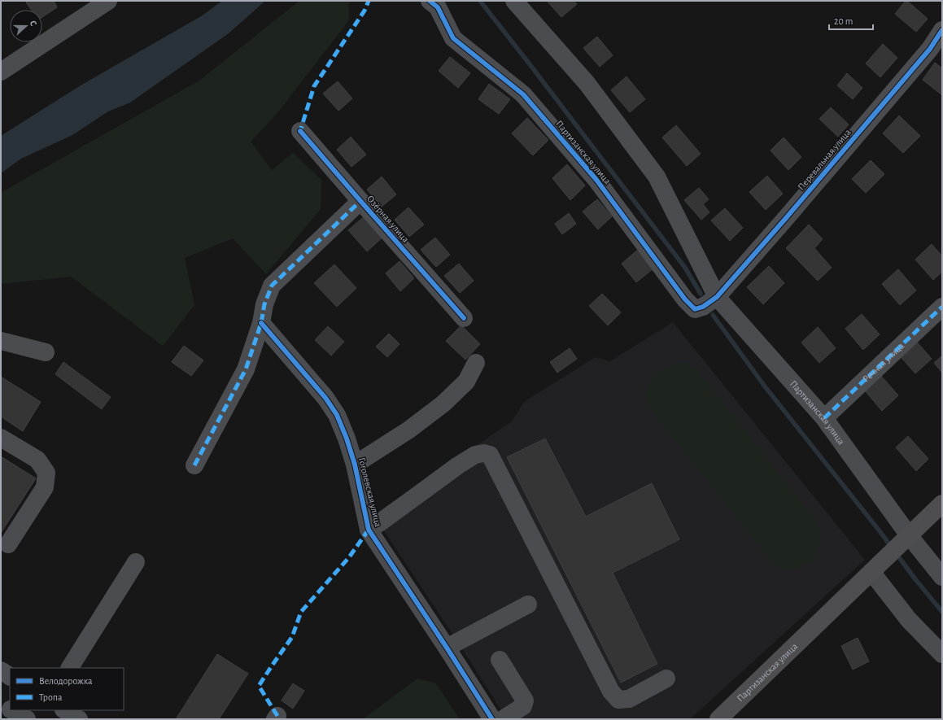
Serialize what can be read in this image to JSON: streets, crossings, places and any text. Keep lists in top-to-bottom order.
{
  "streets": {
    "highway": ["Партизанская улица"],
    "street": [
      "Перевальная улица",
      "Озёрная улица",
      "Речная улица",
      "Гоголевская улица"
    ]
  },
  "crossings": [
    ["Партизанская улица", "Перевальная улица"],
    ["Партизанская улица", "Речная улица"]
  ],
  "legend": ["Велодорожка", "Тропа"],
  "scale_bar": "20 m",
  "north": "right"
}
